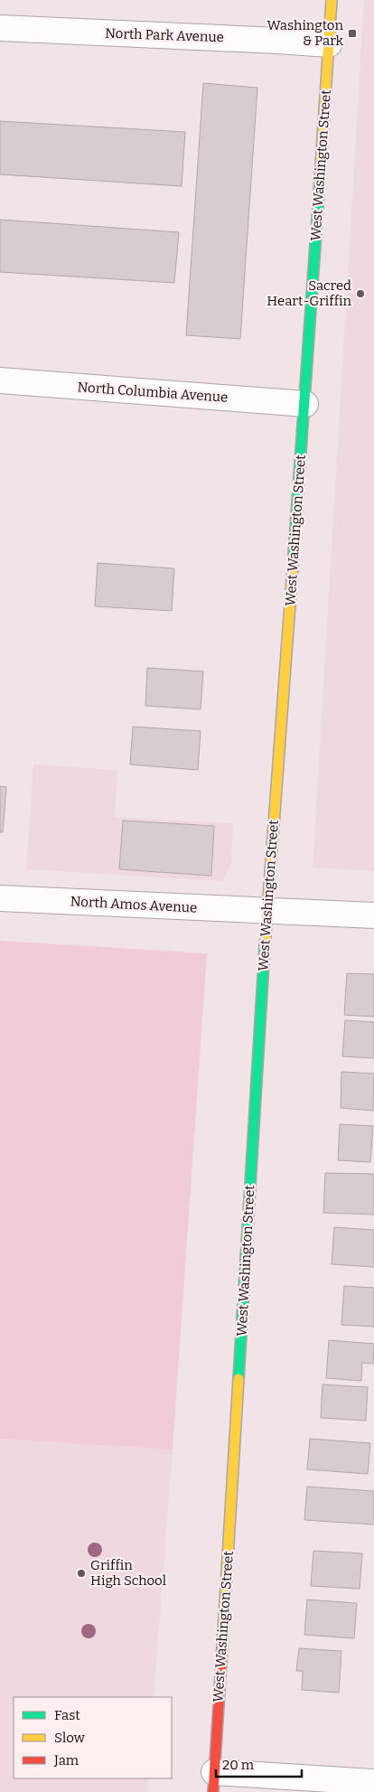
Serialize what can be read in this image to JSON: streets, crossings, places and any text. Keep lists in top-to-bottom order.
{
  "streets": {
    "street": [
      "North Park Avenue",
      "West Washington Street",
      "North Columbia Avenue",
      "North Amos Avenue"
    ]
  },
  "crossings": [
    ["North Park Avenue", "West Washington Street"],
    ["West Washington Street", "North Columbia Avenue"],
    ["West Washington Street", "North Amos Avenue"]
  ],
  "places": {
    "transit": ["Washington & Park"],
    "other": ["Sacred Heart-Griffin", "Griffin High School"]
  },
  "legend": ["Fast", "Slow", "Jam"],
  "scale_bar": "20 m"
}
